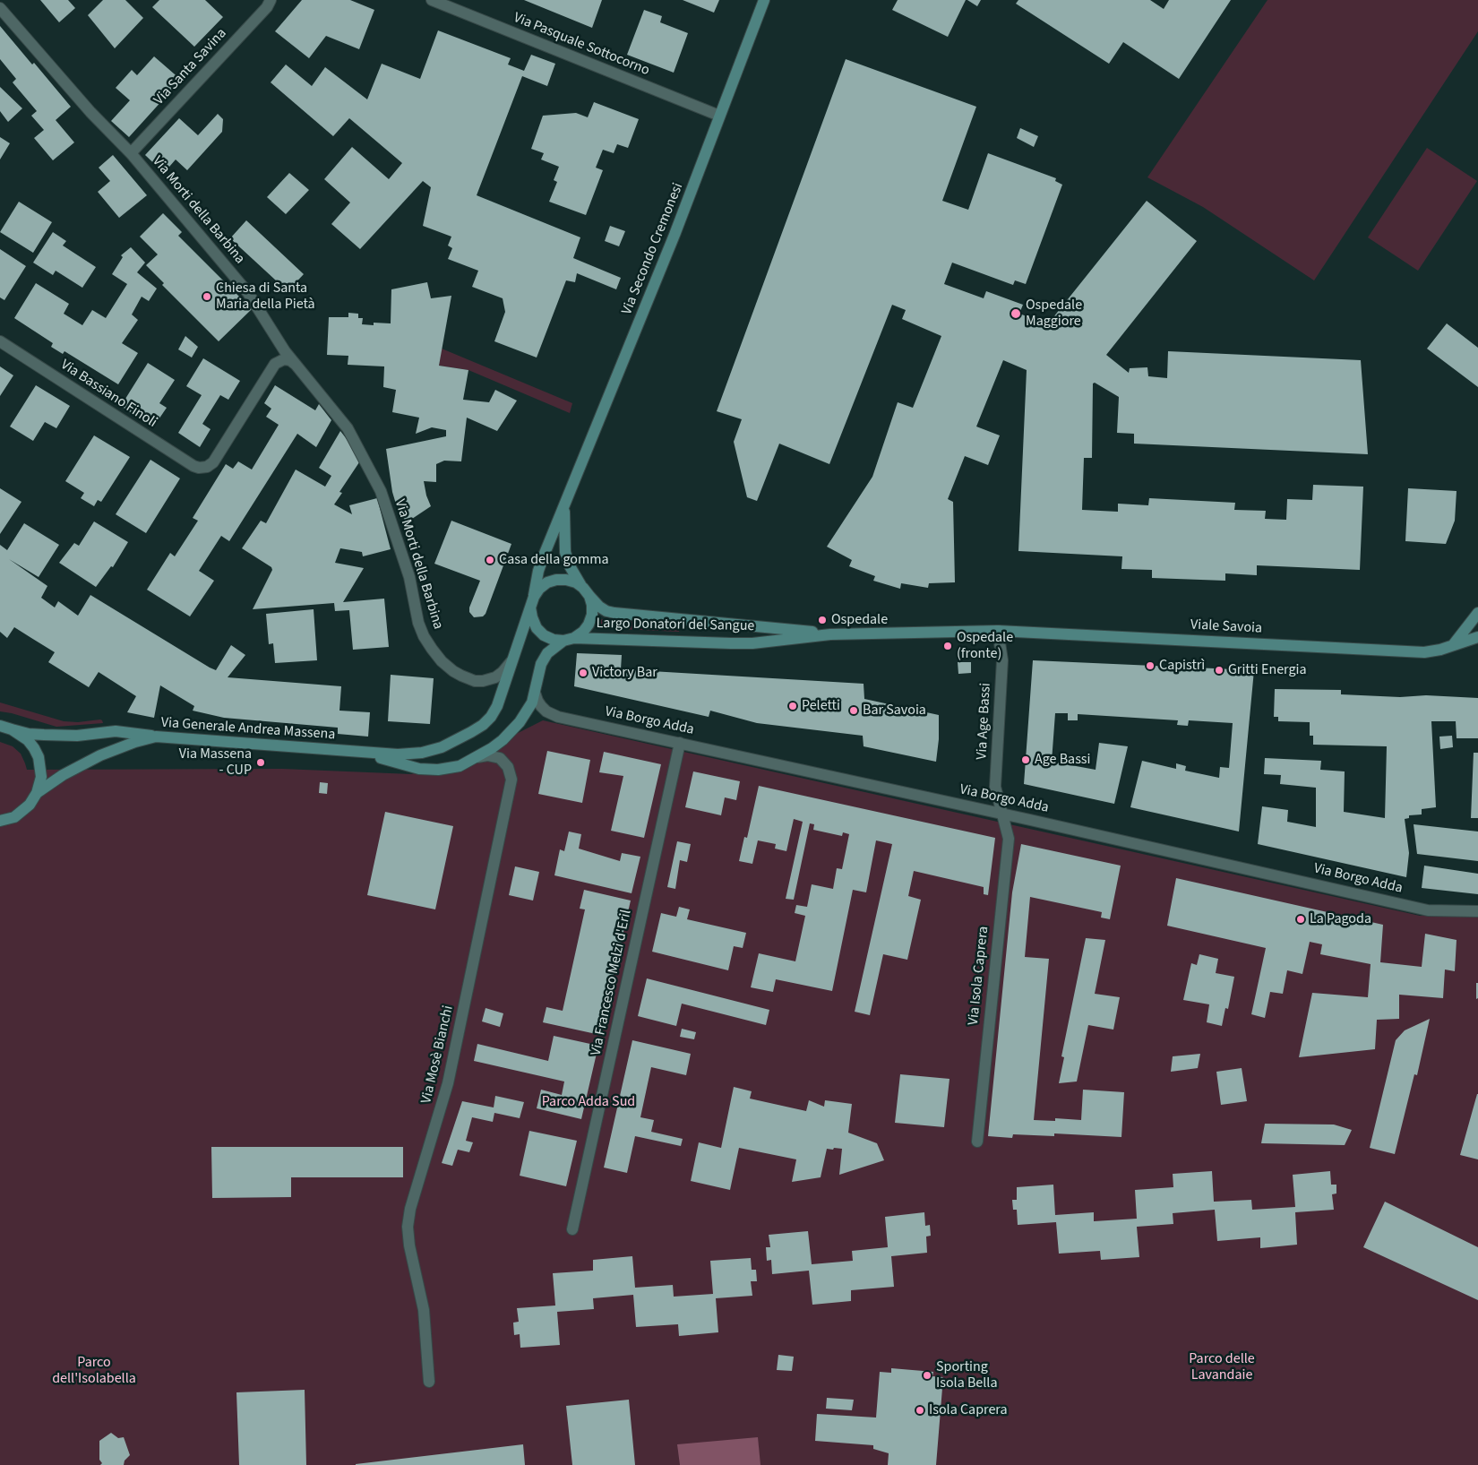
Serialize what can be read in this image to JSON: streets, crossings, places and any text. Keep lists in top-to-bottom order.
{
  "streets": {
    "street": [
      "Via Pasquale Sottocorno",
      "Via Santa Savina",
      "Via Morti della Barbina",
      "Via Secondo Cremonesi",
      "Via Bassiano Finoli",
      "Largo Donatori del Sangue",
      "Viale Savoia",
      "Via Borgo Adda",
      "Via Age Bassi",
      "Via Generale Andrea Massena",
      "Via Isola Caprera",
      "Via Francesco Melzi d'Eril",
      "Via Mosè Bianchi"
    ]
  },
  "crossings": [
    ["Via Pasquale Sottocorno", "Via Secondo Cremonesi"],
    ["Via Santa Savina", "Via Morti della Barbina"],
    ["Via Morti della Barbina", "Via Secondo Cremonesi"],
    ["Via Morti della Barbina", "Via Bassiano Finoli"],
    ["Via Morti della Barbina", "Via Generale Andrea Massena"],
    ["Via Secondo Cremonesi", "Largo Donatori del Sangue"],
    ["Via Secondo Cremonesi", "Via Generale Andrea Massena"],
    ["Largo Donatori del Sangue", "Viale Savoia"],
    ["Largo Donatori del Sangue", "Via Age Bassi"],
    ["Largo Donatori del Sangue", "Via Generale Andrea Massena"],
    ["Viale Savoia", "Via Age Bassi"],
    ["Via Borgo Adda", "Via Age Bassi"],
    ["Via Borgo Adda", "Via Generale Andrea Massena"],
    ["Via Borgo Adda", "Via Isola Caprera"],
    ["Via Borgo Adda", "Via Francesco Melzi d'Eril"],
    ["Via Age Bassi", "Via Isola Caprera"],
    ["Via Generale Andrea Massena", "Via Mosè Bianchi"]
  ],
  "parks": ["Parco Adda Sud", "Parco delle Lavandaie", "Parco dell'Isolabella"],
  "places": [
    "Chiesa di Santa Maria della Pietà",
    "Ospedale Maggiore",
    "Casa della gomma",
    "Ospedale",
    "Ospedale (fronte)",
    "Capistrì",
    "Gritti Energia",
    "Victory Bar",
    "Peletti",
    "Bar Savoia",
    "Age Bassi",
    "Via Massena - CUP",
    "La Pagoda",
    "Sporting Isola Bella",
    "Isola Caprera"
  ]
}
